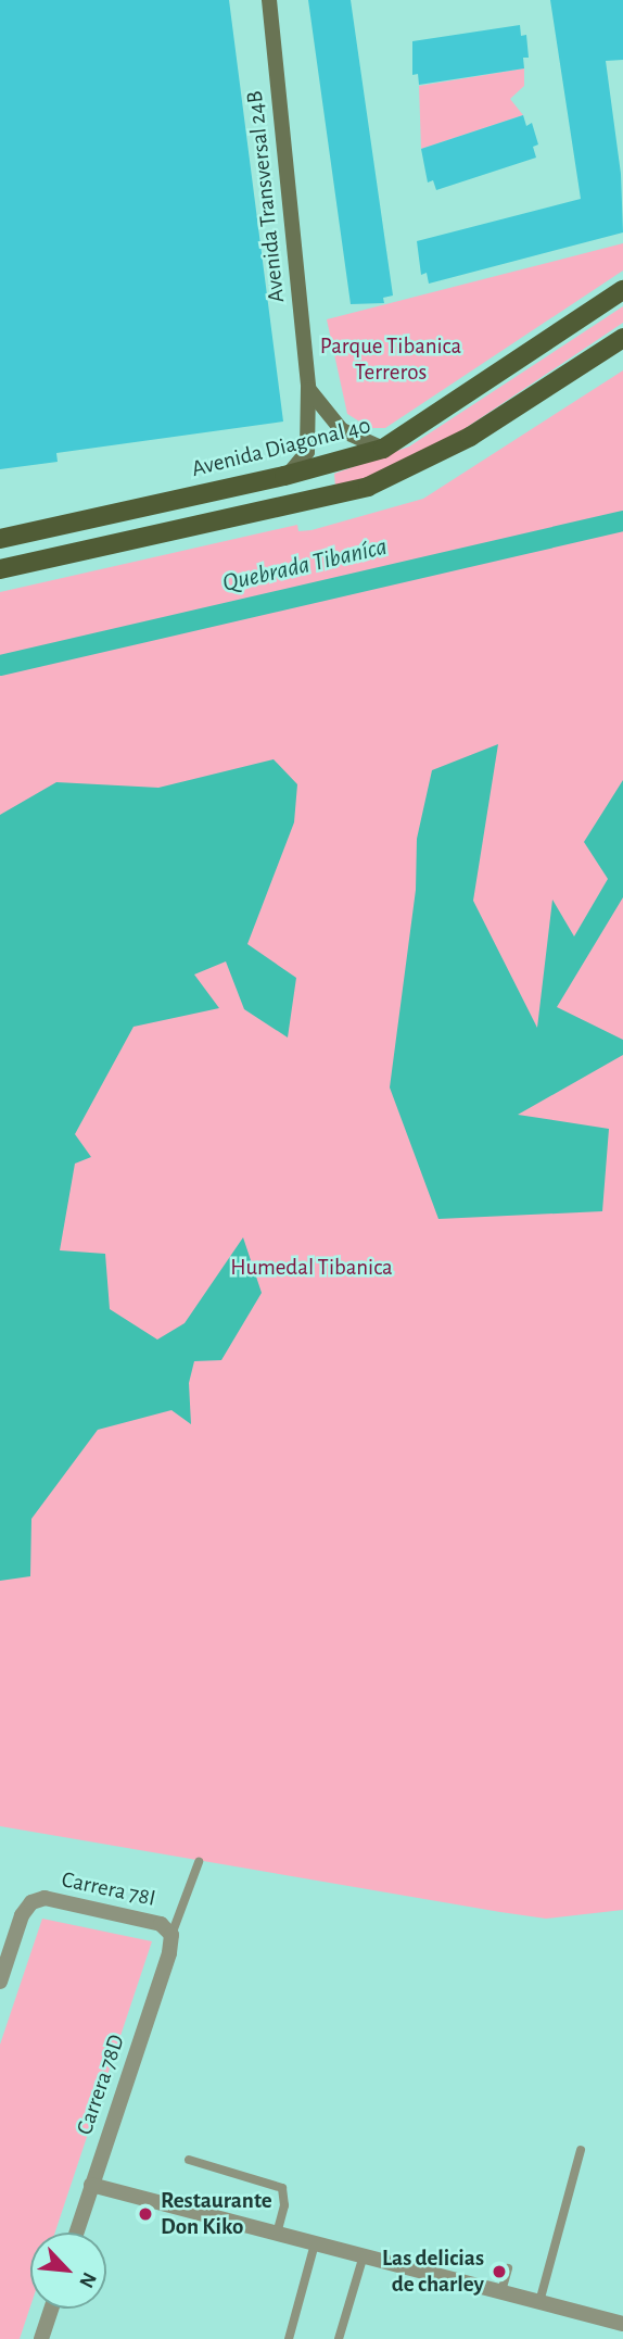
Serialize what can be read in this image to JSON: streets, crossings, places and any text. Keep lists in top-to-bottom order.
{
  "streets": {
    "main road": ["Avenida Diagonal 40"],
    "street": ["Avenida Transversal 24B", "Carrera 78I", "Carrera 78D"]
  },
  "crossings": [
    ["Avenida Transversal 24B", "Avenida Diagonal 40"],
    ["Carrera 78I", "Carrera 78D"]
  ],
  "water": ["Quebrada Tibaníca"],
  "parks": ["Parque Tibanica Terreros", "Humedal Tibanica"],
  "places": ["Restaurante Don Kiko", "Las delicias de charley"],
  "north": "bottom right"
}
